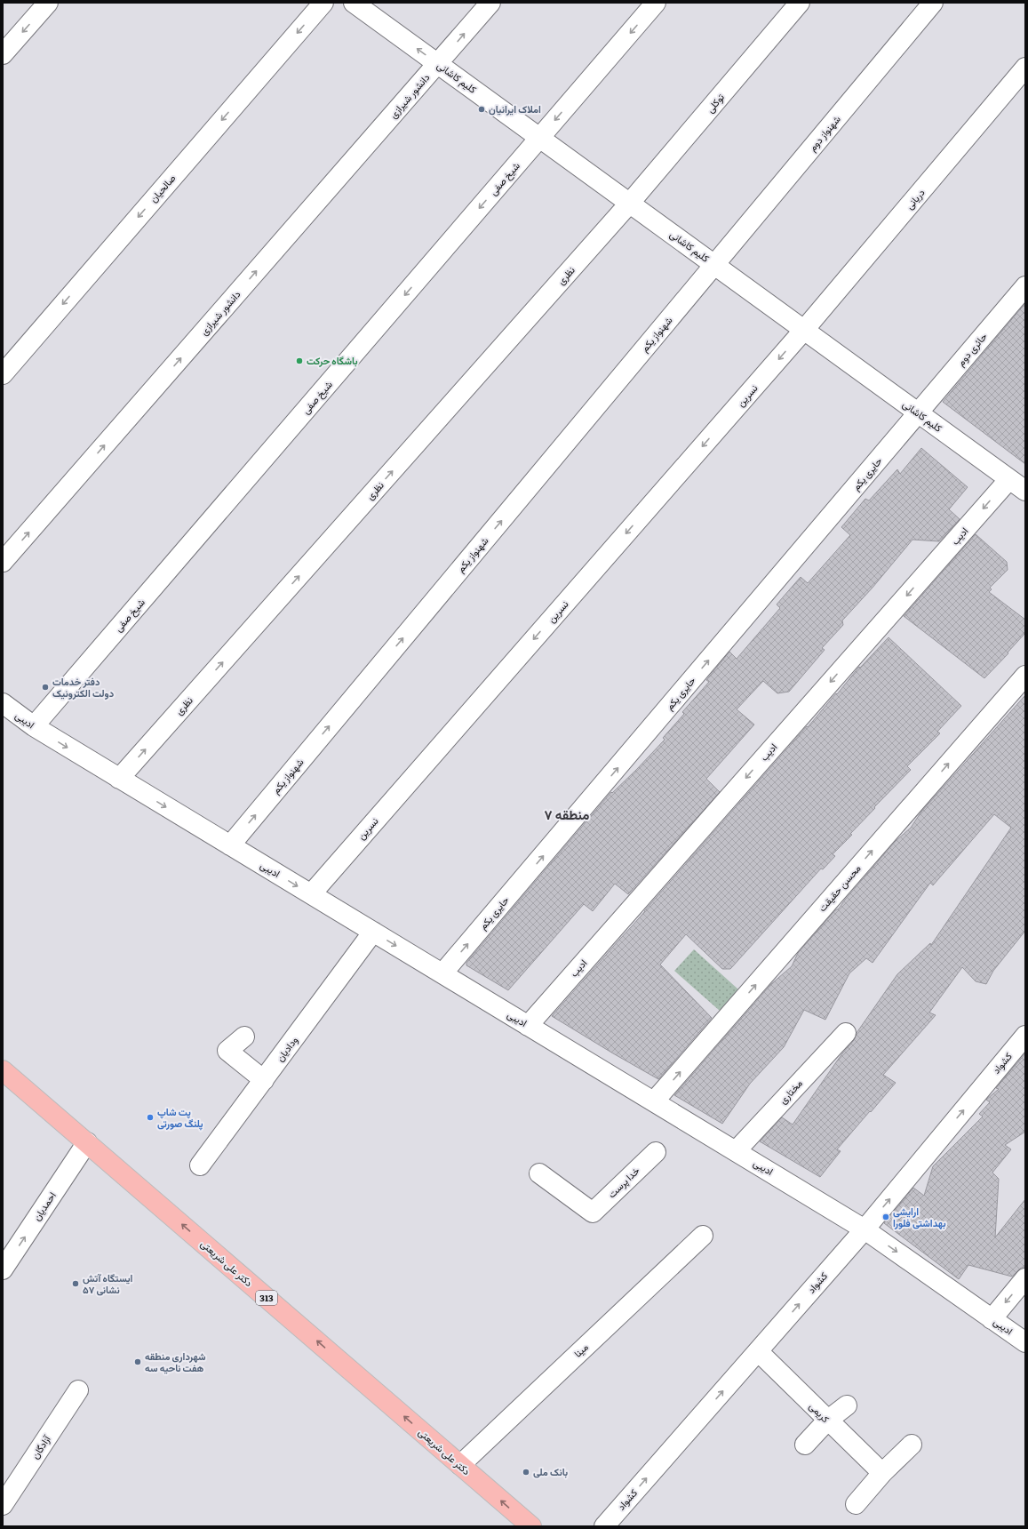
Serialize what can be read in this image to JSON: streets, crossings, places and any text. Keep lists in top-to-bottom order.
{
  "streets": {
    "main road": ["دکتر علی شریعتی", "313"],
    "street": [
      "کلیم کاشانی",
      "دانشور شیرازی",
      "توکلی",
      "شهنواز دوم",
      "شیخ صفی",
      "صالحیان",
      "دریانی",
      "نظری",
      "شهنواز یکم",
      "حائری دوم",
      "نسرین",
      "حایری یکم",
      "ادیب",
      "ادیبی",
      "محسن حقیقت",
      "ودادیان",
      "کشواد",
      "مختاری",
      "خدا پرست",
      "احمدیان",
      "مینا",
      "کریمی",
      "آزادگان"
    ]
  },
  "crossings": [
    ["کلیم کاشانی", "دانشور شیرازی"],
    ["کلیم کاشانی", "توکلی"],
    ["کلیم کاشانی", "شهنواز دوم"],
    ["کلیم کاشانی", "شیخ صفی"],
    ["کلیم کاشانی", "دریانی"],
    ["کلیم کاشانی", "نظری"],
    ["کلیم کاشانی", "شهنواز یکم"],
    ["کلیم کاشانی", "حائری دوم"],
    ["کلیم کاشانی", "نسرین"],
    ["کلیم کاشانی", "حایری یکم"],
    ["کلیم کاشانی", "ادیب"],
    ["توکلی", "نظری"],
    ["شهنواز دوم", "شهنواز یکم"],
    ["شیخ صفی", "ادیبی"],
    ["دریانی", "نسرین"],
    ["نظری", "ادیبی"],
    ["شهنواز یکم", "ادیبی"],
    ["حائری دوم", "حایری یکم"],
    ["نسرین", "ادیبی"],
    ["حایری یکم", "ادیبی"],
    ["ادیب", "ادیبی"],
    ["ادیبی", "محسن حقیقت"],
    ["ادیبی", "ودادیان"],
    ["ادیبی", "کشواد"],
    ["ادیبی", "مختاری"],
    ["کشواد", "کریمی"],
    ["احمدیان", "دکتر علی شریعتی"],
    ["دکتر علی شریعتی", "مینا"]
  ],
  "one_way": [
    "دانشور شیرازی",
    "شیخ صفی",
    "صالحیان",
    "نظری",
    "شهنواز یکم",
    "نسرین",
    "حایری یکم",
    "ادیب",
    "ادیبی",
    "محسن حقیقت",
    "کشواد",
    "احمدیان",
    "دکتر علی شریعتی"
  ],
  "districts": ["منطقه ۷"],
  "places": [
    "املاک ایرانیان",
    "باشگاه حرکت",
    "دفتر خدمات دولت الکترونیک",
    "پت شاپ پلنگ صورتی",
    "ارایشی بهداشتی فلورا",
    "ایستگاه آتش نشانی ۵۷",
    "شهرداری منطقه هفت ناحیه سه",
    "بانک ملی"
  ]
}
